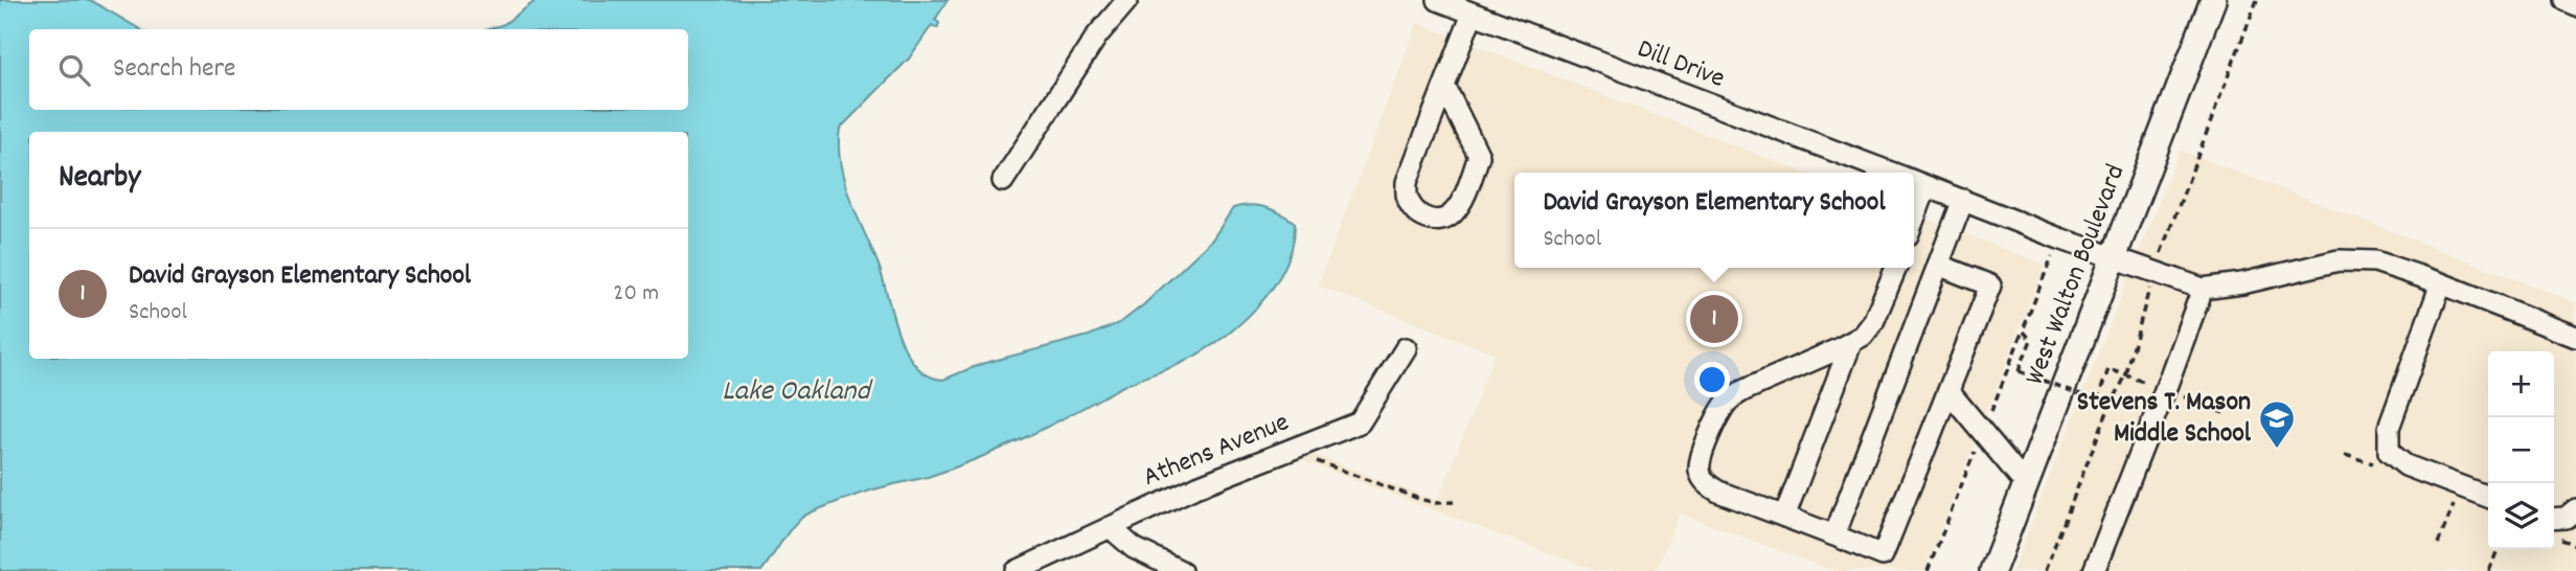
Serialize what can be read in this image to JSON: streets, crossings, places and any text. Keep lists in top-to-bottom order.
{
  "streets": {
    "main road": ["West Walton Boulevard"],
    "street": ["Dill Drive", "Athens Avenue"]
  },
  "crossings": [
    ["Dill Drive", "West Walton Boulevard"]
  ],
  "water": ["Lake Oakland"],
  "places": {
    "school or university": ["Stevens T. Mason Middle School"]
  },
  "page": {
    "search": "Search here",
    "heading": "Nearby",
    "popup": ["David Grayson Elementary School", "School"],
    "list": [
      {
        "mark": "1",
        "name": "David Grayson Elementary School",
        "note": "School",
        "value": "20 m"
      }
    ],
    "pins": "1",
    "map_buttons": ["+", "−"]
  }
}
